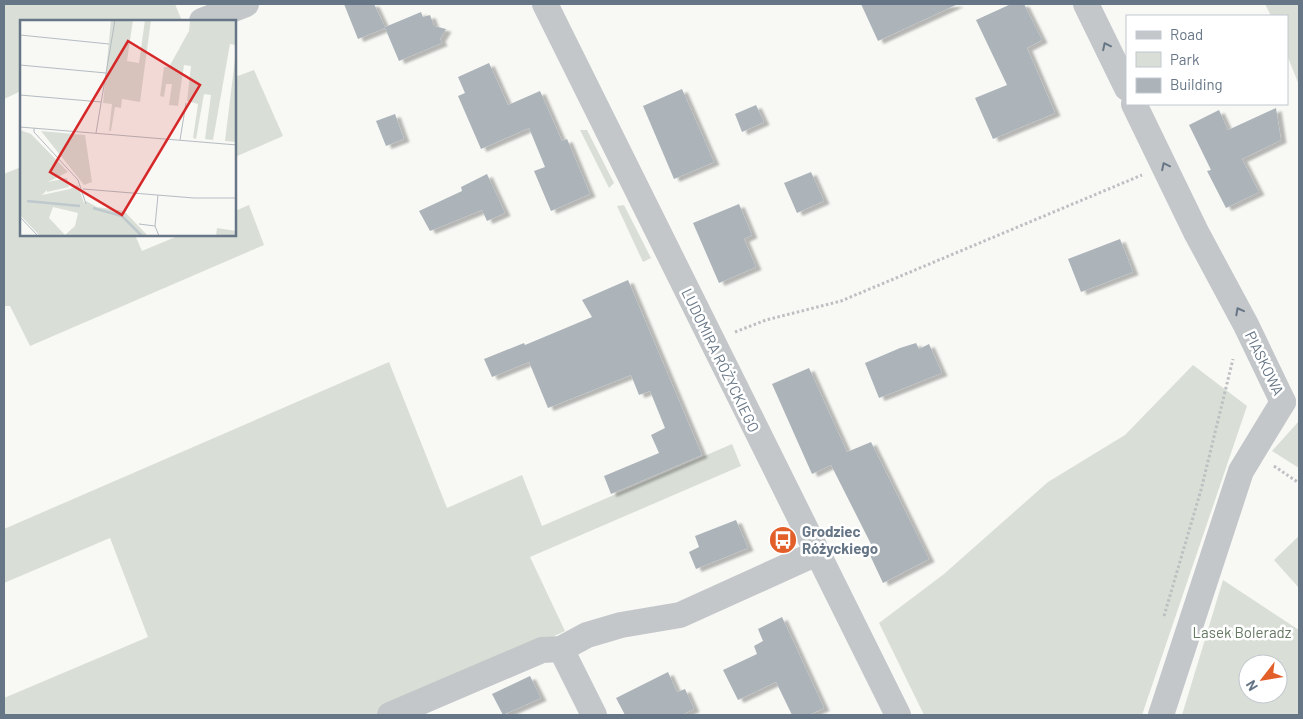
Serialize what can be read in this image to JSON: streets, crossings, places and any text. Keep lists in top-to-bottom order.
{
  "streets": {
    "street": ["LUDOMIRA RÓŻYCKIEGO", "PIASKOWA"]
  },
  "parks": ["Lasek Boleradz"],
  "places": {
    "bus stop": ["Grodziec Różyckiego"]
  },
  "legend": ["Road", "Park", "Building"],
  "north": "bottom left"
}
